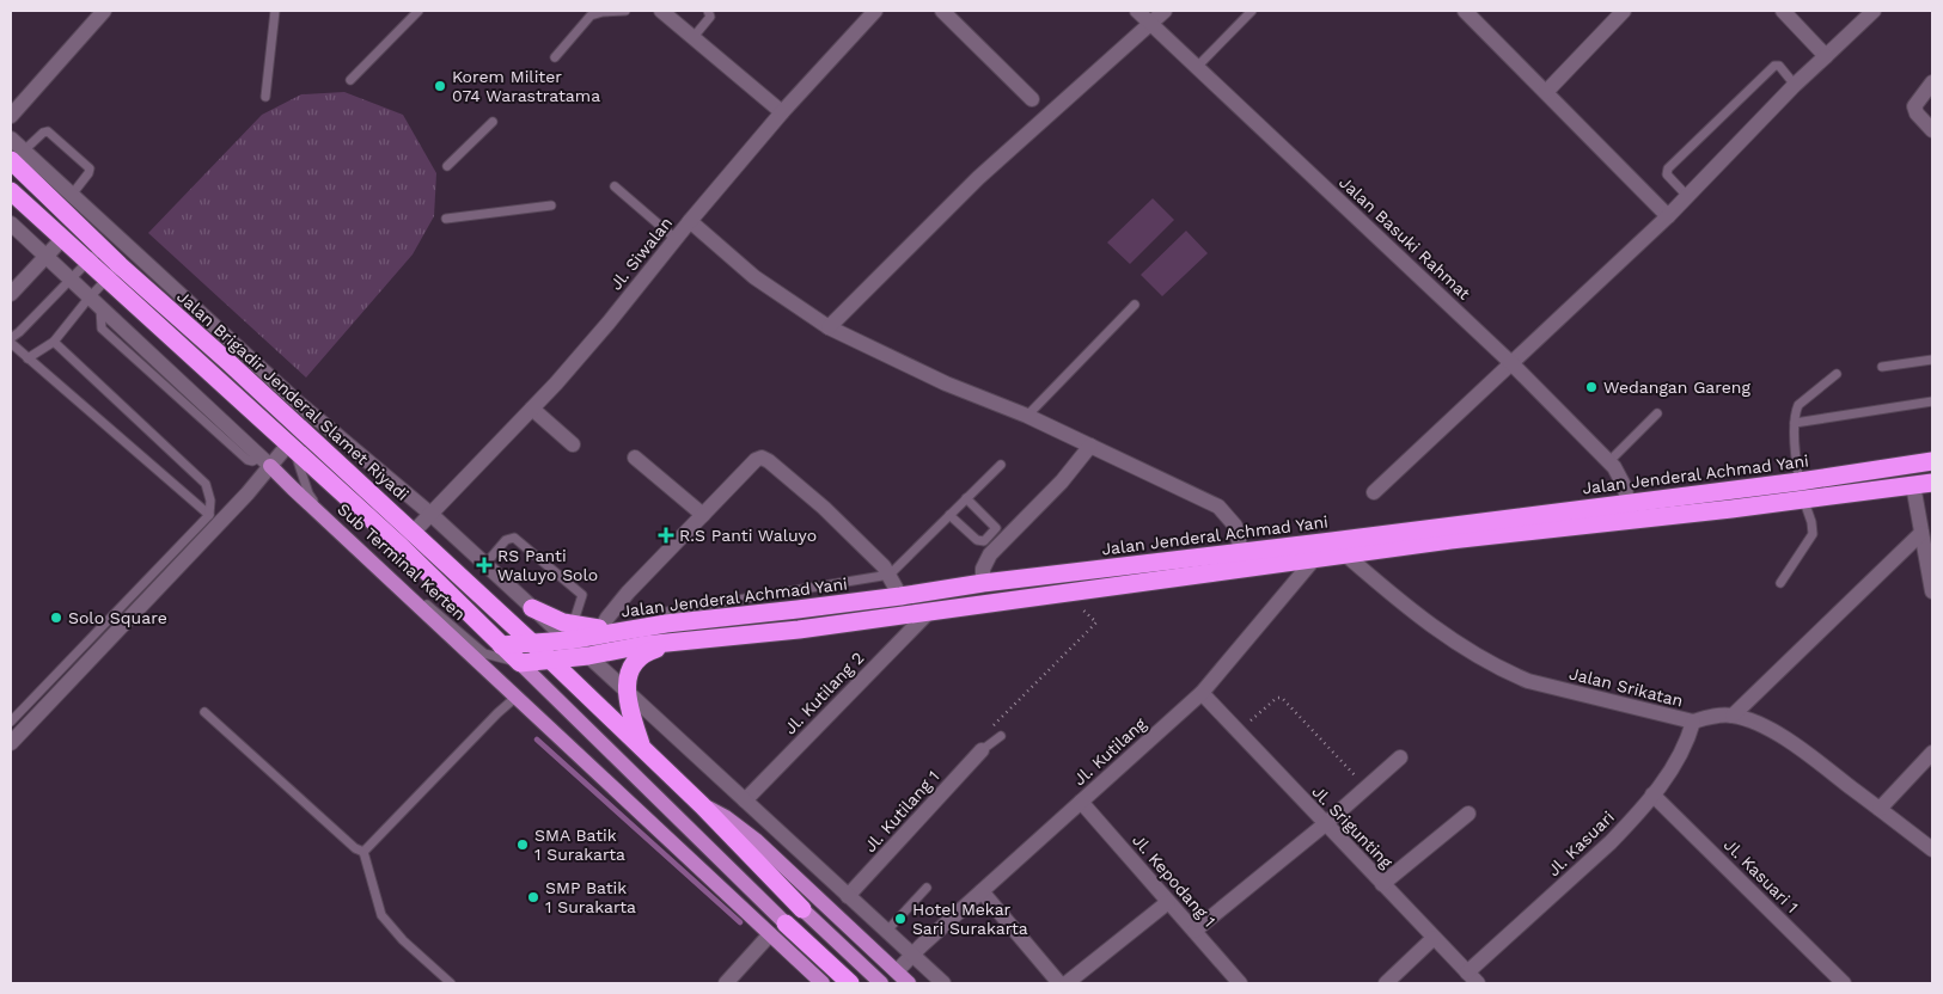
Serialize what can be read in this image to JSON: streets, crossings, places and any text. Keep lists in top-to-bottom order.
{
  "streets": {
    "highway": ["Jalan Brigadir Jenderal Slamet Riyadi", "Jalan Jenderal Achmad Yani"],
    "street": [
      "Jalan Basuki Rahmat",
      "Jl. Siwalan",
      "Jalan Srikatan",
      "Jl. Kutilang 2",
      "Jl. Kutilang",
      "Jl. Kutilang 1",
      "Jl. Srigunting",
      "Jl. Kasuari",
      "Jl. Kasuari 1",
      "Jl. Kepodang 1"
    ],
    "lane": ["Sub Terminal Kerten"]
  },
  "crossings": [
    ["Jl. Siwalan", "Jalan Brigadir Jenderal Slamet Riyadi"],
    ["Jalan Brigadir Jenderal Slamet Riyadi", "Jalan Jenderal Achmad Yani"],
    ["Jalan Jenderal Achmad Yani", "Sub Terminal Kerten"],
    ["Jalan Jenderal Achmad Yani", "Jalan Srikatan"],
    ["Jalan Jenderal Achmad Yani", "Jl. Kutilang 2"],
    ["Jalan Jenderal Achmad Yani", "Jl. Kutilang"],
    ["Jalan Srikatan", "Jl. Kasuari"],
    ["Jl. Kutilang", "Jl. Srigunting"],
    ["Jl. Kutilang", "Jl. Kepodang 1"],
    ["Jl. Srigunting", "Jl. Kasuari"],
    ["Jl. Kasuari", "Jl. Kasuari 1"]
  ],
  "places": {
    "other": [
      "Korem Militer 074 Warastratama",
      "Wedangan Gareng",
      "Solo Square",
      "SMA Batik 1 Surakarta",
      "SMP Batik 1 Surakarta",
      "Hotel Mekar Sari Surakarta"
    ],
    "health": ["R.S Panti Waluyo", "RS Panti Waluyo Solo"]
  }
}
